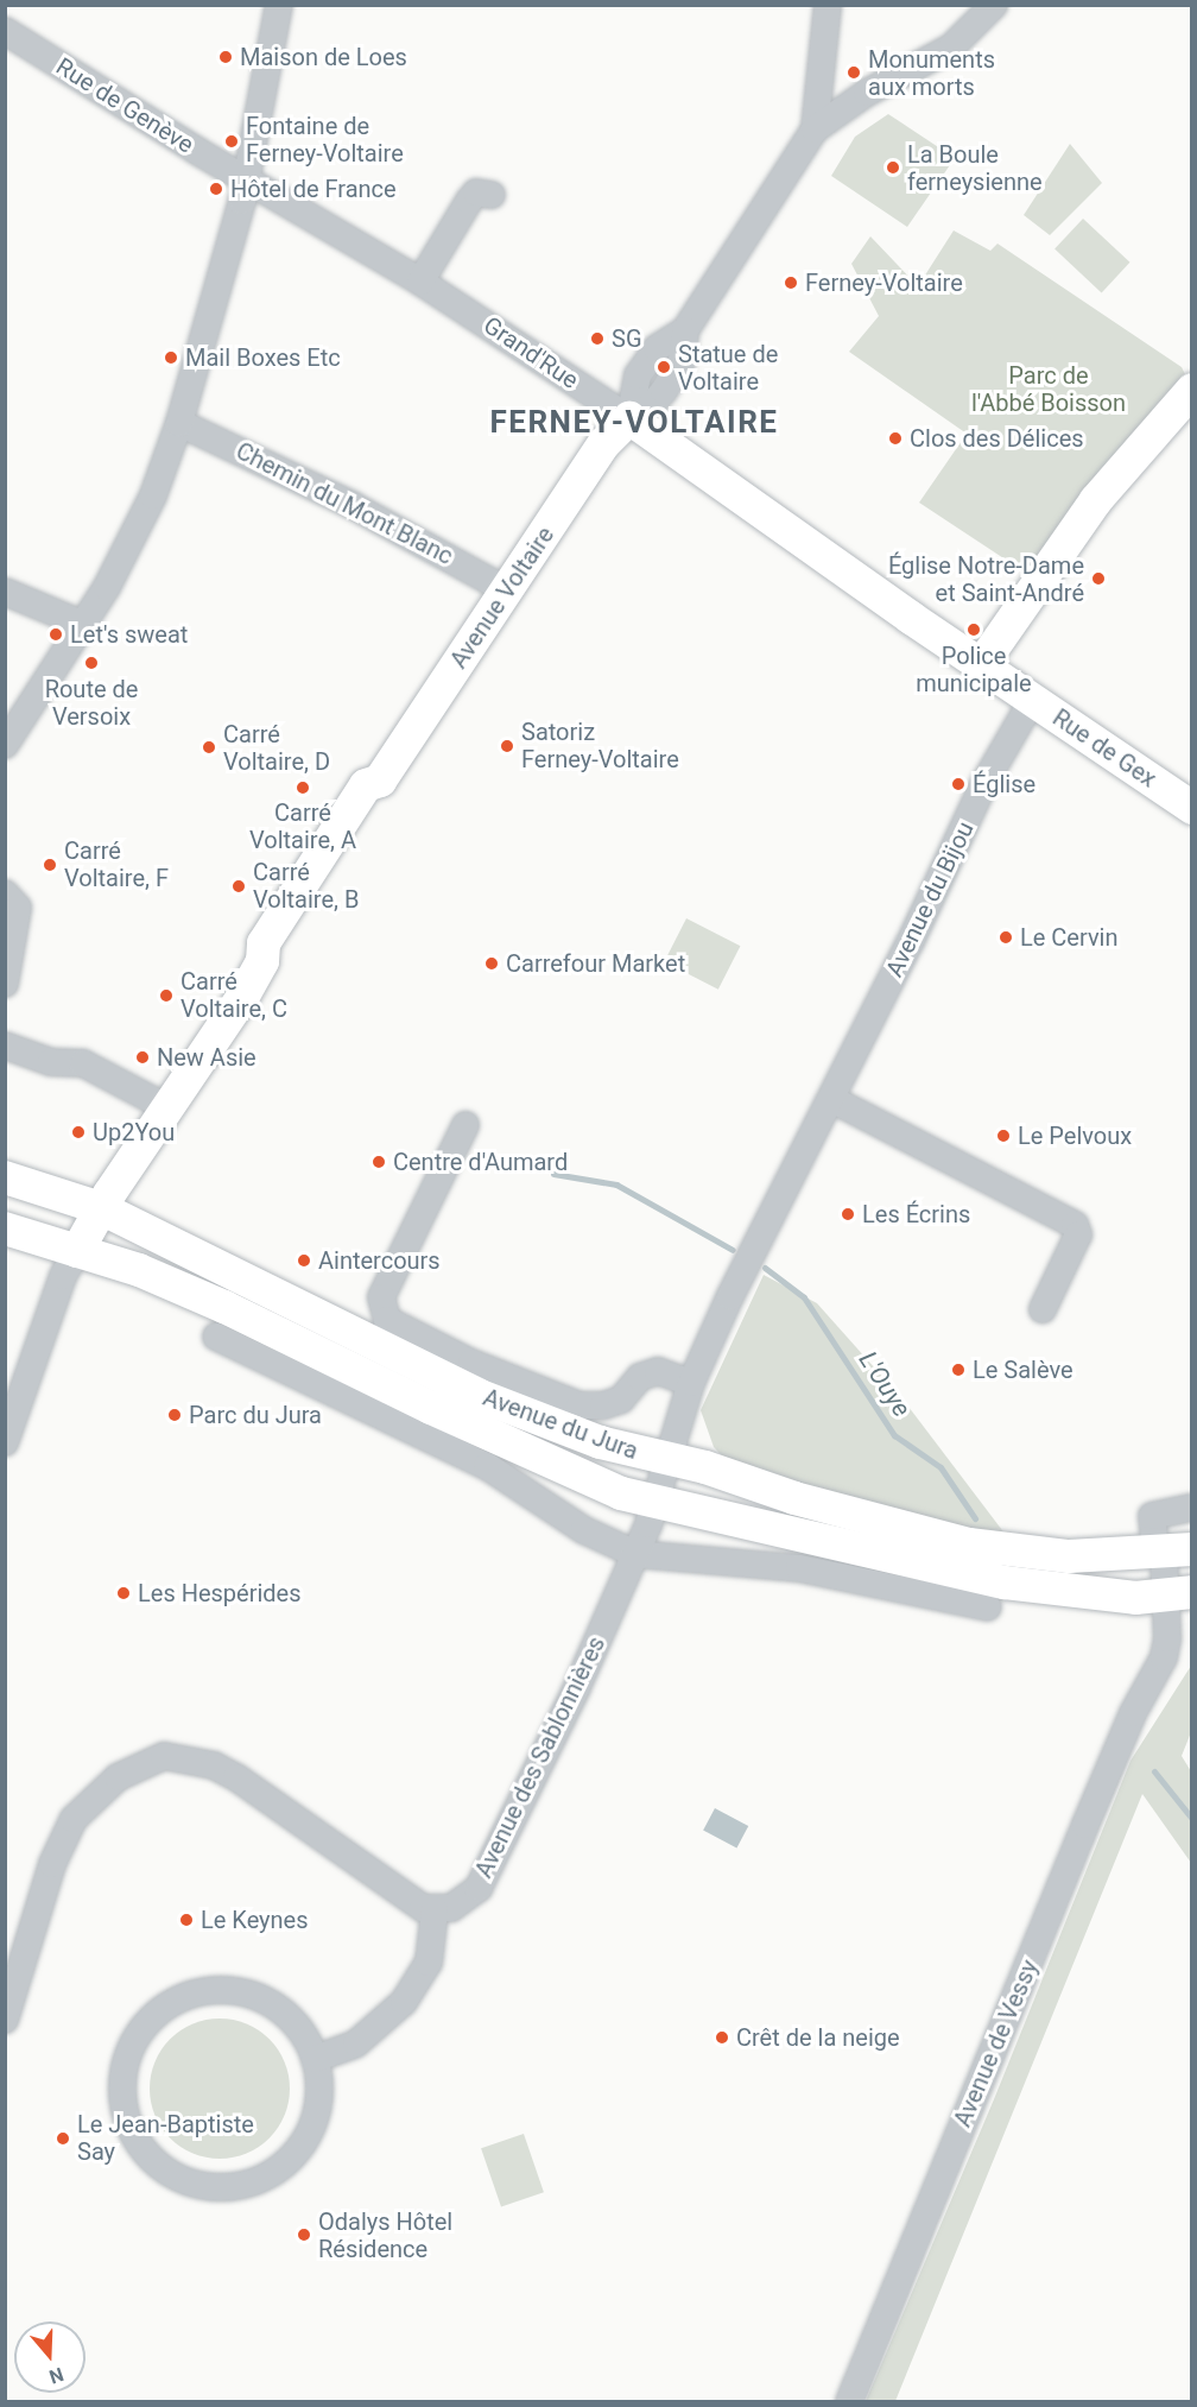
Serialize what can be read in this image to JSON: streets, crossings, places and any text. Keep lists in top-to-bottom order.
{
  "streets": {
    "main road": [
      "Grand'Rue",
      "Avenue Voltaire",
      "Rue de Gex",
      "Avenue du Jura"
    ],
    "street": [
      "Rue de Genève",
      "Chemin du Mont Blanc",
      "Avenue du Bijou",
      "Avenue des Sablonnières",
      "Avenue de Vessy"
    ]
  },
  "crossings": [
    ["Rue de Genève", "Grand'Rue"],
    ["Grand'Rue", "Avenue Voltaire"],
    ["Grand'Rue", "Rue de Gex"],
    ["Chemin du Mont Blanc", "Avenue Voltaire"],
    ["Avenue Voltaire", "Avenue du Jura"],
    ["Rue de Gex", "Avenue du Bijou"],
    ["Avenue du Bijou", "Avenue du Jura"],
    ["Avenue du Bijou", "Avenue des Sablonnières"],
    ["Avenue du Jura", "Avenue des Sablonnières"],
    ["Avenue du Jura", "Avenue de Vessy"]
  ],
  "districts": ["FERNEY-VOLTAIRE"],
  "water": ["L'Ouye"],
  "parks": ["Parc de l'Abbé Boisson"],
  "places": [
    "Maison de Loes",
    "Monuments aux morts",
    "Fontaine de Ferney-Voltaire",
    "La Boule ferneysienne",
    "Hôtel de France",
    "Ferney-Voltaire",
    "SG",
    "Mail Boxes Etc",
    "Statue de Voltaire",
    "Clos des Délices",
    "Église Notre-Dame et Saint-André",
    "Police municipale",
    "Let's sweat",
    "Route de Versoix",
    "Satoriz Ferney-Voltaire",
    "Carré Voltaire, D",
    "Église",
    "Carré Voltaire, A",
    "Carré Voltaire, F",
    "Carré Voltaire, B",
    "Le Cervin",
    "Carrefour Market",
    "Carré Voltaire, C",
    "New Asie",
    "Up2You",
    "Le Pelvoux",
    "Centre d'Aumard",
    "Les Écrins",
    "Aintercours",
    "Le Salève",
    "Parc du Jura",
    "Les Hespérides",
    "Le Keynes",
    "Crêt de la neige",
    "Le Jean-Baptiste Say",
    "Odalys Hôtel Résidence"
  ],
  "north": "bottom"
}
